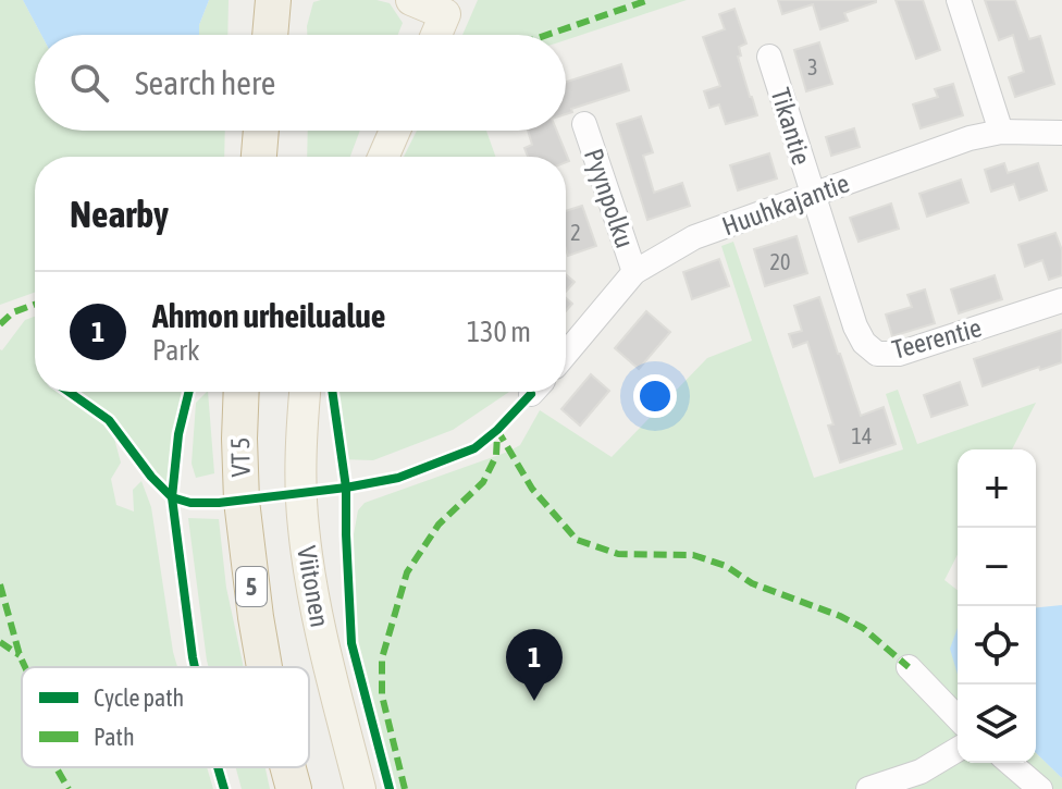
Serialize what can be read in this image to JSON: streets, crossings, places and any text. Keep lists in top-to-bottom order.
{
  "streets": {
    "highway": ["VT 5", "5"],
    "main road": ["Viitonen"],
    "street": [
      "Tikantie",
      "Pyynpolku",
      "Huuhkajantie",
      "Teerentie"
    ]
  },
  "crossings": [
    ["Tikantie", "Huuhkajantie"],
    ["Tikantie", "Teerentie"],
    ["Pyynpolku", "Huuhkajantie"],
    ["Huuhkajantie", "Teerentie"]
  ],
  "house_numbers": [
    "3",
    "2",
    "20",
    "14"
  ],
  "legend": ["Cycle path", "Path"],
  "page": {
    "search": "Search here",
    "heading": "Nearby",
    "list": [
      {
        "mark": "1",
        "name": "Ahmon urheilualue",
        "note": "Park",
        "value": "130 m"
      }
    ],
    "map_buttons": ["+", "−"],
    "pins": "1"
  }
}
